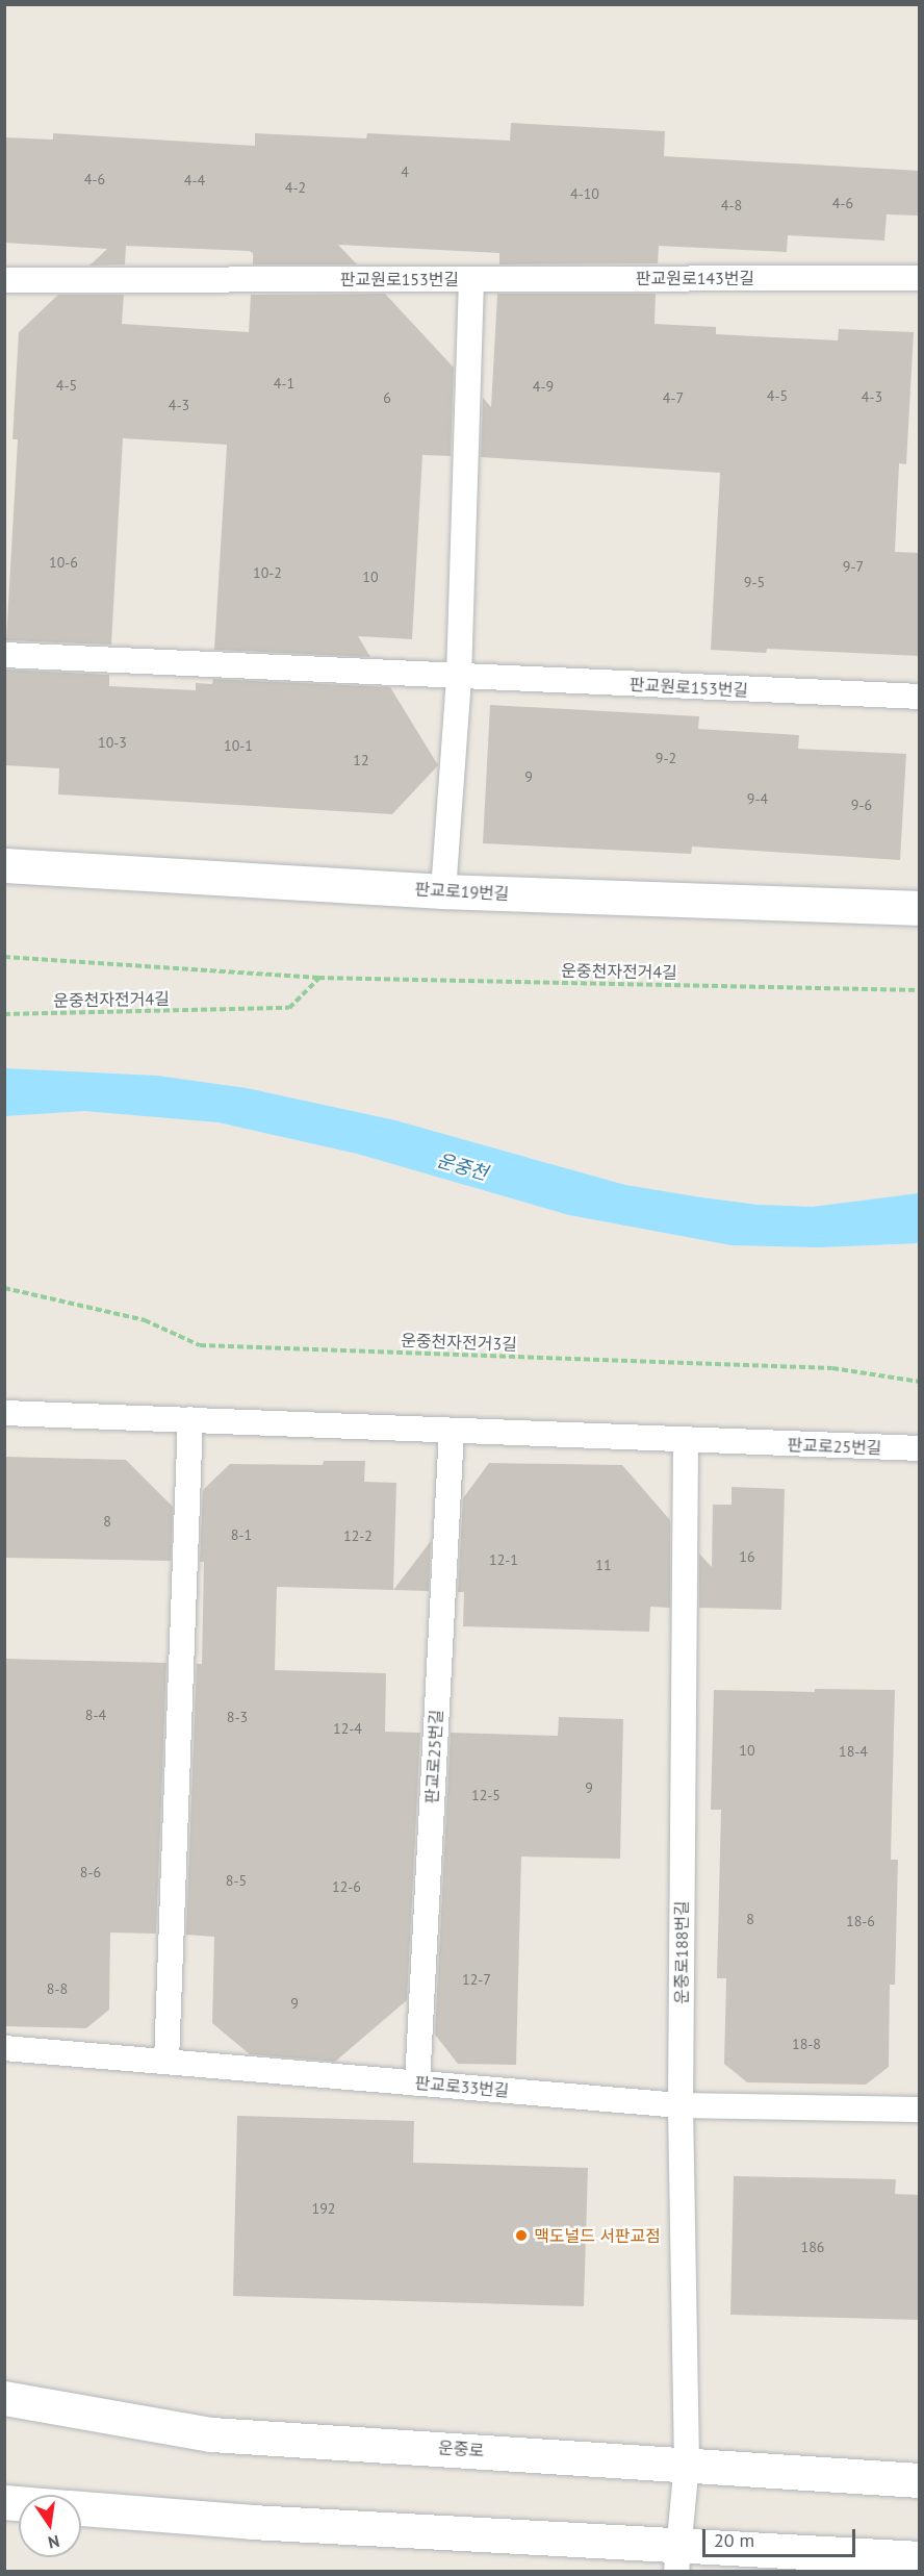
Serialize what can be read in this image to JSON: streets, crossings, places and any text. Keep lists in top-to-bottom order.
{
  "streets": {
    "main road": ["판교로19번길", "운중로"],
    "lane": [
      "판교원로143번길",
      "판교원로153번길",
      "판교로25번길",
      "운중로188번길",
      "판교로33번길"
    ],
    "path": ["운중천자전거4길", "운중천자전거3길"]
  },
  "crossings": [
    ["판교원로143번길", "판교원로153번길"],
    ["판교원로153번길", "판교로19번길"],
    ["판교로25번길", "운중로188번길"],
    ["판교로25번길", "판교로33번길"],
    ["운중로188번길", "판교로33번길"],
    ["운중로188번길", "운중로"]
  ],
  "water": ["운중천"],
  "places": ["맥도널드 서판교점"],
  "house_numbers": [
    "4",
    "4-6",
    "4-4",
    "4-2",
    "4-10",
    "4-6",
    "4-8",
    "4-1",
    "4-5",
    "4-9",
    "4-5",
    "4-3",
    "6",
    "4-7",
    "4-3",
    "10-6",
    "9-7",
    "10-2",
    "10",
    "9-5",
    "10-3",
    "10-1",
    "9-2",
    "12",
    "9",
    "9-4",
    "9-6",
    "8",
    "8-1",
    "12-2",
    "16",
    "12-1",
    "11",
    "8-4",
    "8-3",
    "12-4",
    "10",
    "18-4",
    "9",
    "12-5",
    "8-6",
    "8-5",
    "12-6",
    "8",
    "18-6",
    "12-7",
    "8-8",
    "9",
    "18-8",
    "192",
    "186"
  ],
  "scale_bar": "20 m",
  "north": "bottom"
}
